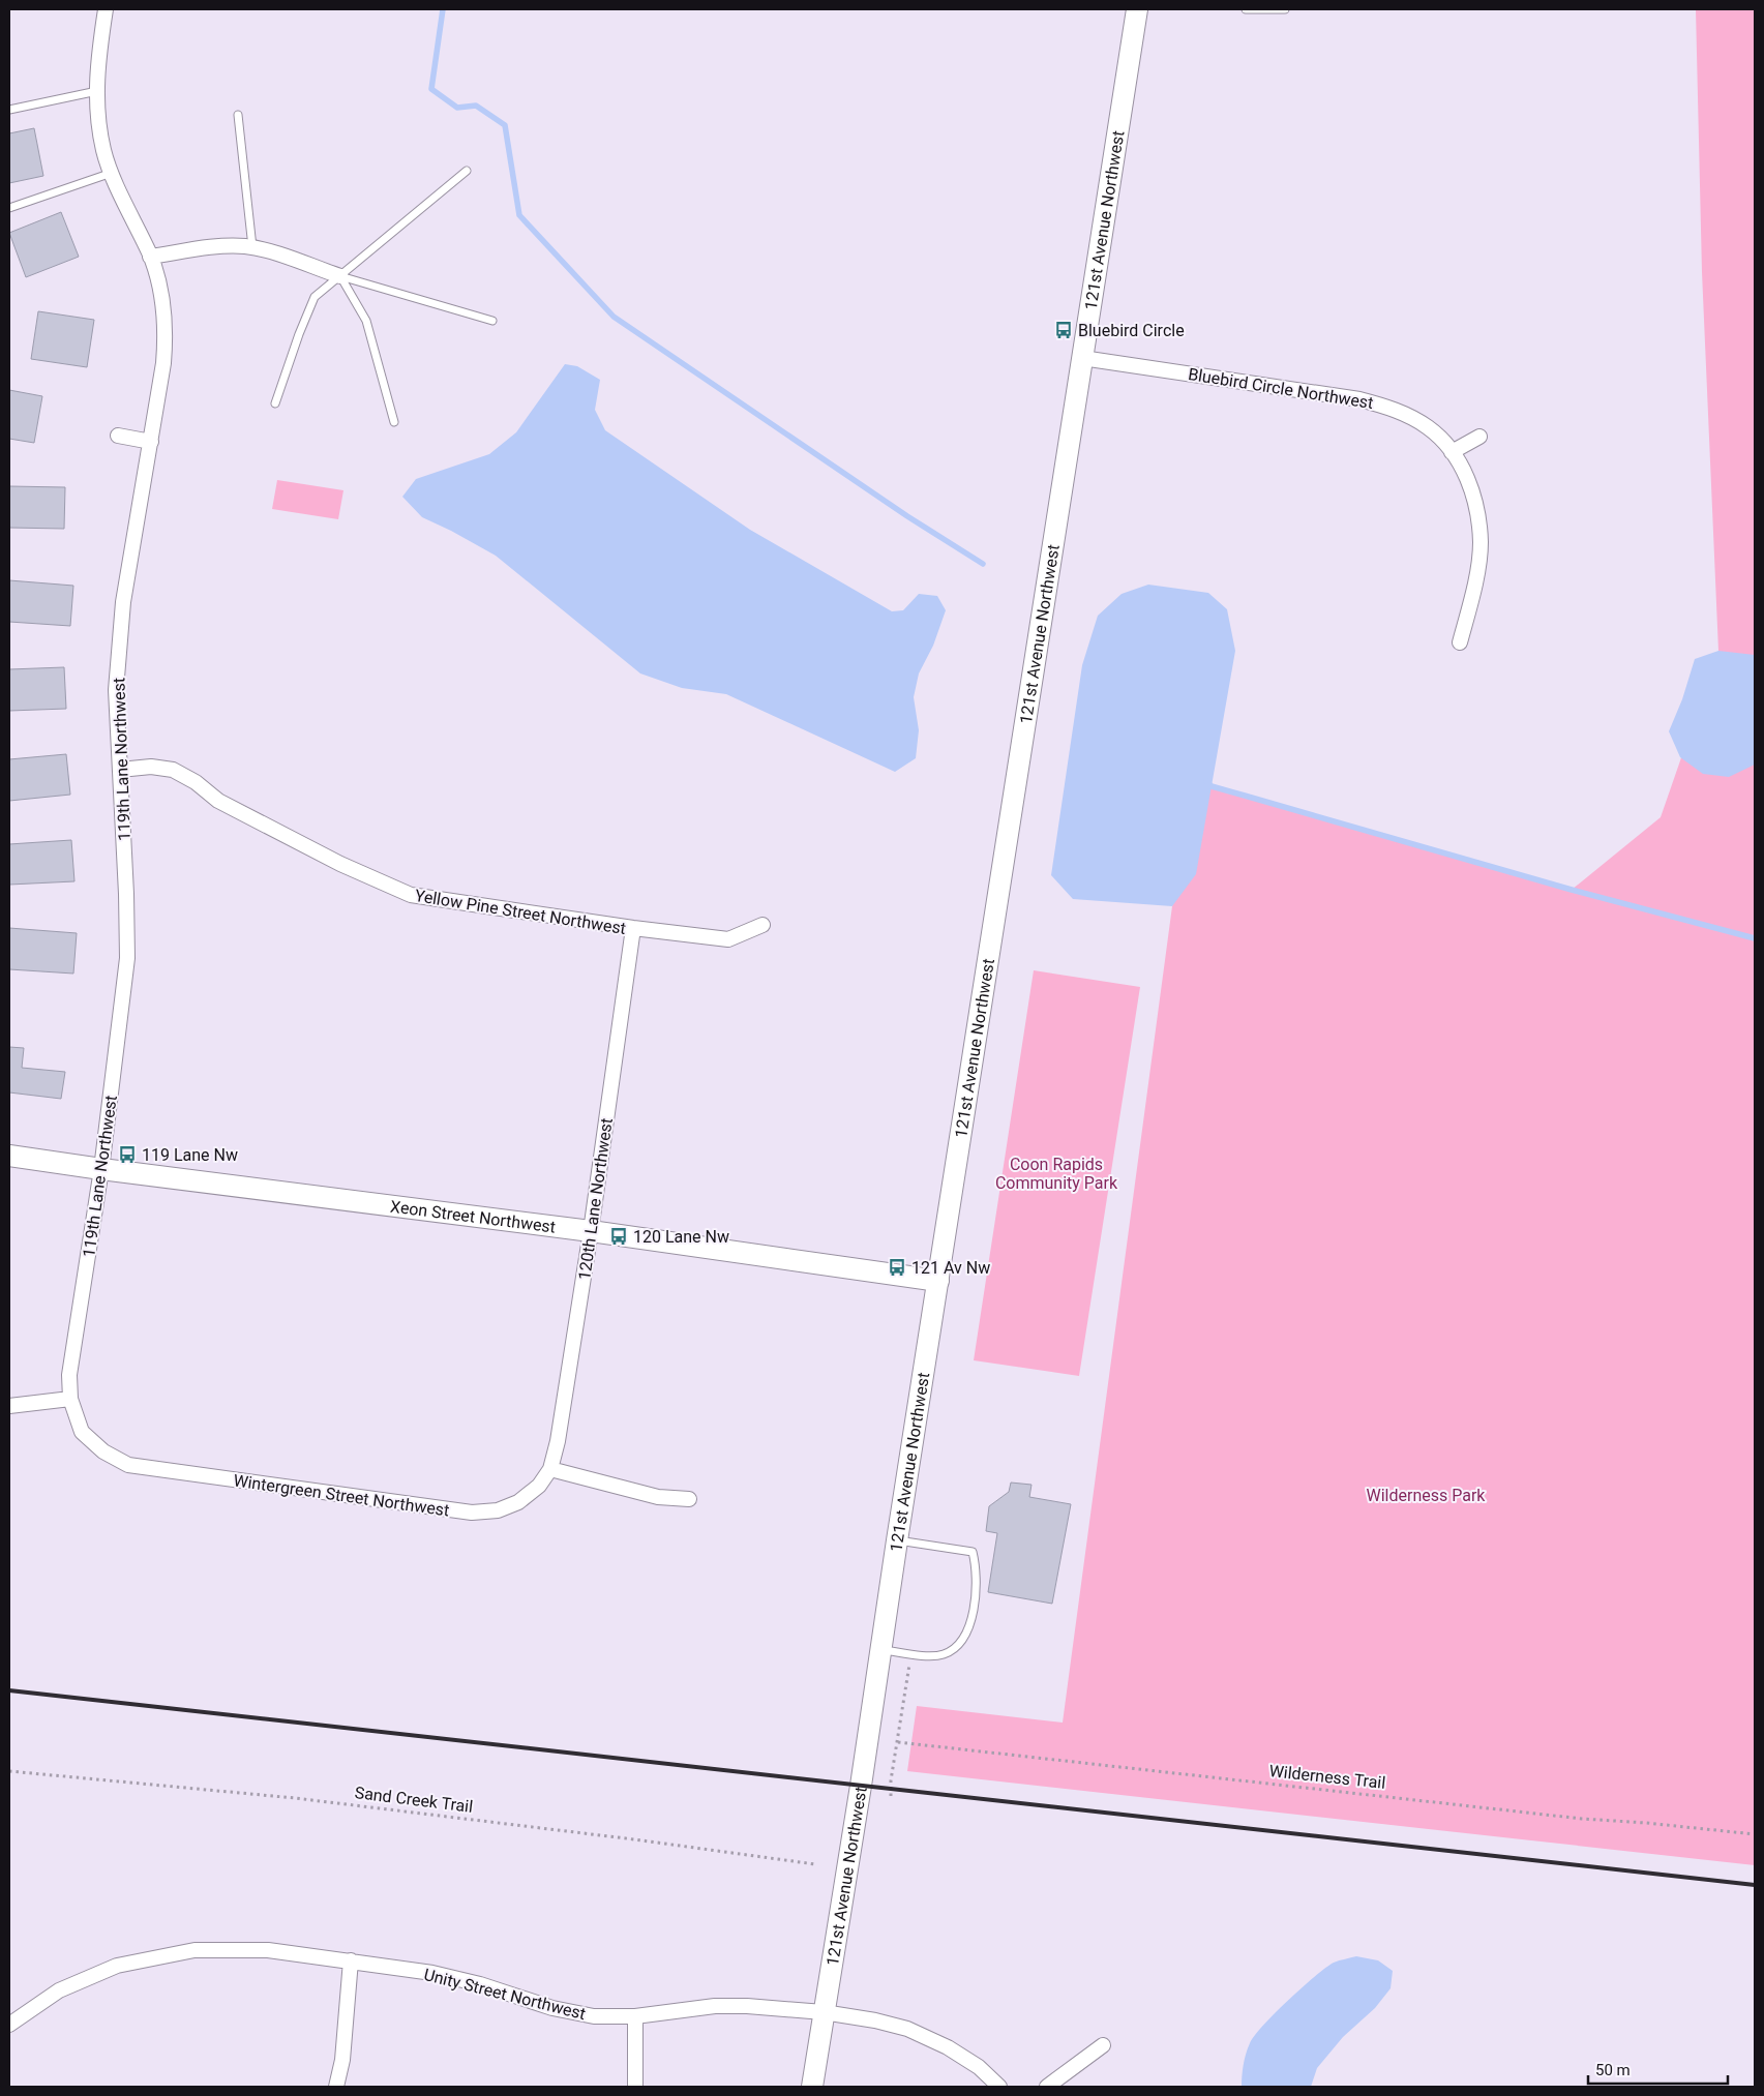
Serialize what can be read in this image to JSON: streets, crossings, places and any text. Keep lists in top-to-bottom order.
{
  "streets": {
    "street": [
      "121st Avenue Northwest",
      "Bluebird Circle Northwest",
      "119th Lane Northwest",
      "Yellow Pine Street Northwest",
      "120th Lane Northwest",
      "Xeon Street Northwest",
      "Wintergreen Street Northwest",
      "Unity Street Northwest"
    ],
    "path": ["Wilderness Trail", "Sand Creek Trail"]
  },
  "crossings": [
    ["121st Avenue Northwest", "Bluebird Circle Northwest"],
    ["121st Avenue Northwest", "Xeon Street Northwest"],
    ["121st Avenue Northwest", "Unity Street Northwest"],
    ["119th Lane Northwest", "Yellow Pine Street Northwest"],
    ["119th Lane Northwest", "Xeon Street Northwest"],
    ["119th Lane Northwest", "Wintergreen Street Northwest"],
    ["Yellow Pine Street Northwest", "120th Lane Northwest"],
    ["120th Lane Northwest", "Xeon Street Northwest"],
    ["120th Lane Northwest", "Wintergreen Street Northwest"]
  ],
  "parks": ["Coon Rapids Community Park", "Wilderness Park"],
  "places": {
    "bus stop": [
      "Bluebird Circle",
      "119 Lane Nw",
      "120 Lane Nw",
      "121 Av Nw"
    ]
  },
  "scale_bar": "50 m"
}
